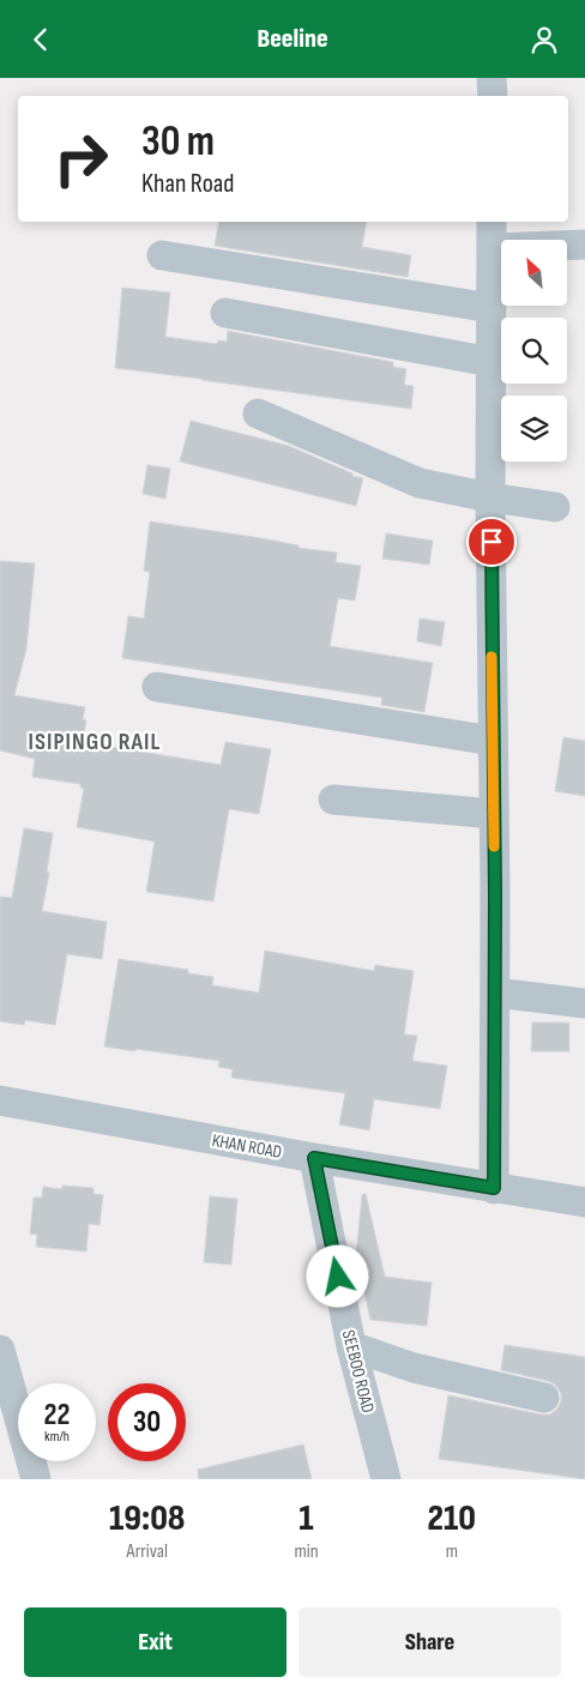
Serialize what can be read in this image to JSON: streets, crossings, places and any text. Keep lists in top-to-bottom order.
{
  "streets": {
    "street": ["KHAN ROAD", "SEEBOO ROAD"]
  },
  "crossings": [
    ["KHAN ROAD", "SEEBOO ROAD"]
  ],
  "districts": ["ISIPINGO RAIL"],
  "north": "top left",
  "page": {
    "header": "Beeline",
    "turn": ["30 m", "Khan Road"],
    "speed": "22 km/h",
    "limit": "30",
    "eta": [
      "19:08",
      "Arrival",
      "1",
      "min",
      "210",
      "m"
    ],
    "buttons": ["Exit", "Share"]
  }
}
